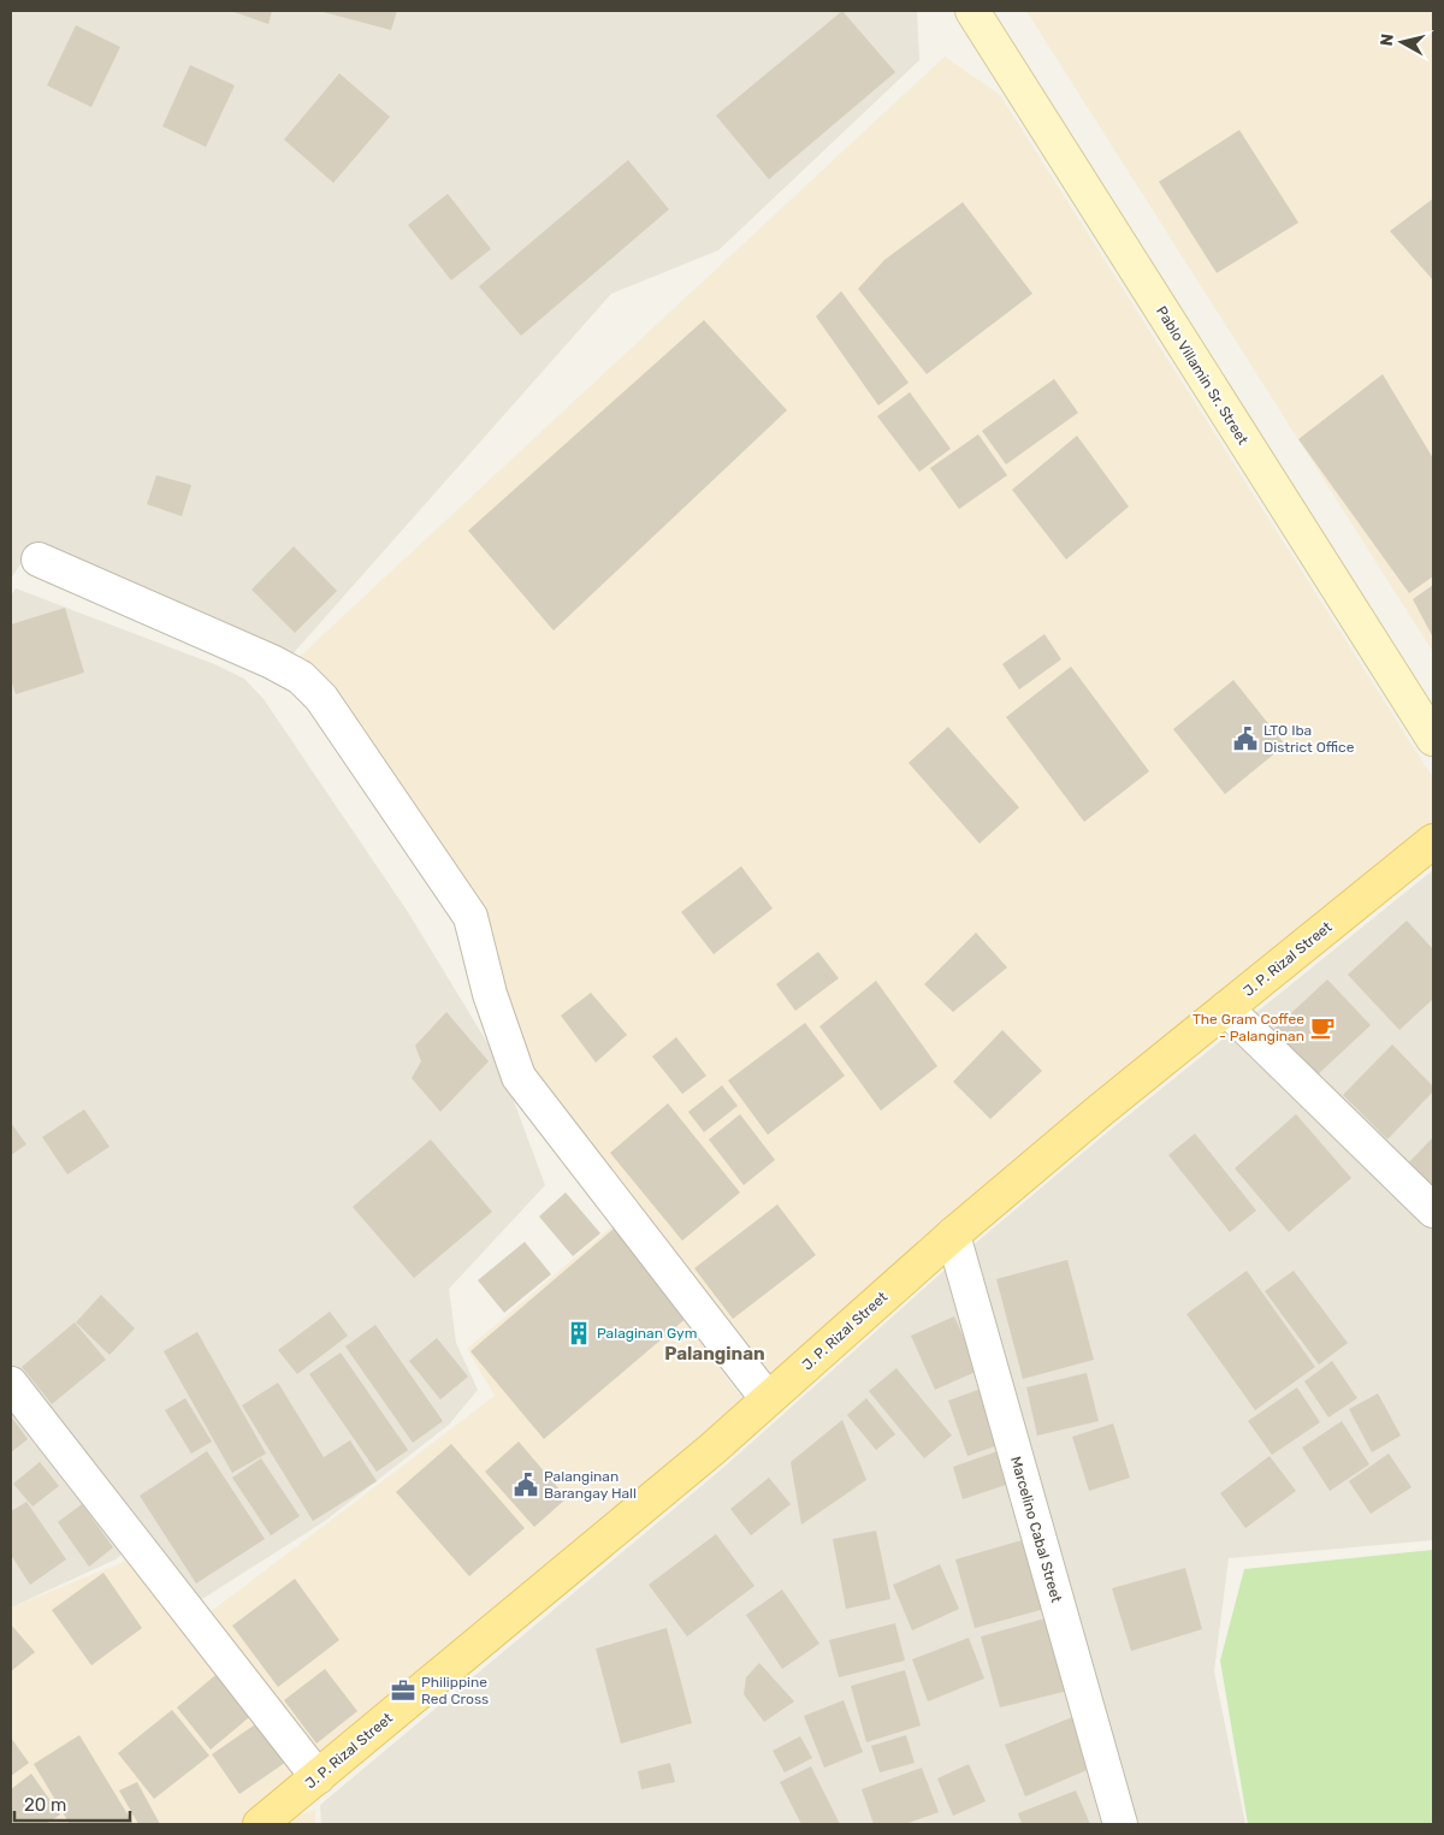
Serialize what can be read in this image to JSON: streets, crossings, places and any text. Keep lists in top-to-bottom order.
{
  "streets": {
    "main road": ["J. P. Rizal Street"],
    "street": ["Pablo Villamin Sr. Street", "Marcelino Cabal Street"]
  },
  "crossings": [
    ["J. P. Rizal Street", "Marcelino Cabal Street"]
  ],
  "districts": ["Palanginan"],
  "places": {
    "public building": ["LTO Iba District Office", "Palanginan Barangay Hall"],
    "cafe": ["The Gram Coffee - Palanginan"],
    "building": ["Palaginan Gym"],
    "office": ["Philippine Red Cross"]
  },
  "scale_bar": "20 m",
  "north": "left"
}
